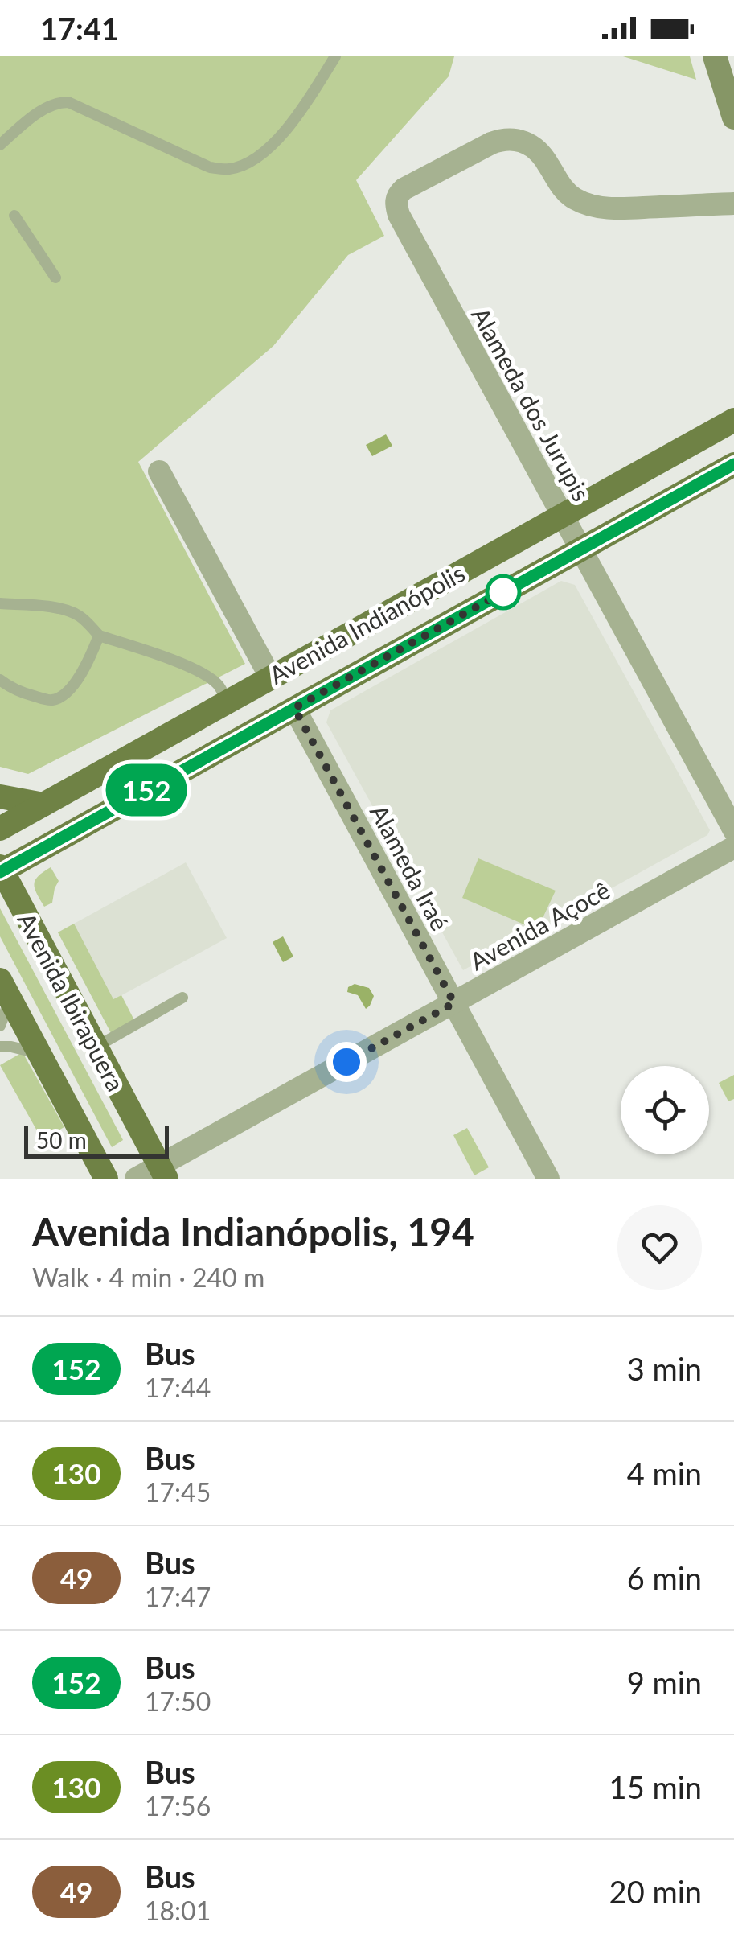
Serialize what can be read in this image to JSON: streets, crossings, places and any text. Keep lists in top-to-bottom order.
{
  "streets": {
    "main road": ["Avenida Indianópolis", "Avenida Ibirapuera"],
    "street": ["Alameda dos Jurupis", "Alameda Iraé", "Avenida Açocê"]
  },
  "crossings": [
    ["Alameda dos Jurupis", "Avenida Indianópolis"],
    ["Avenida Indianópolis", "Alameda Iraé"],
    ["Avenida Indianópolis", "Avenida Ibirapuera"],
    ["Alameda Iraé", "Avenida Açocê"],
    ["Avenida Açocê", "Avenida Ibirapuera"]
  ],
  "lines": ["bus line 152"],
  "scale_bar": "50 m",
  "page": {
    "status": "17:41",
    "on_map": "152",
    "scale": "50 m",
    "heading": ["Avenida Indianópolis, 194", "Walk · 4 min · 240 m"],
    "list": [
      {
        "mark": "152",
        "name": "Bus",
        "note": "17:44",
        "value": "3 min"
      },
      {
        "mark": "130",
        "name": "Bus",
        "note": "17:45",
        "value": "4 min"
      },
      {
        "mark": "49",
        "name": "Bus",
        "note": "17:47",
        "value": "6 min"
      },
      {
        "mark": "152",
        "name": "Bus",
        "note": "17:50",
        "value": "9 min"
      },
      {
        "mark": "130",
        "name": "Bus",
        "note": "17:56",
        "value": "15 min"
      },
      {
        "mark": "49",
        "name": "Bus",
        "note": "18:01",
        "value": "20 min"
      }
    ]
  }
}
